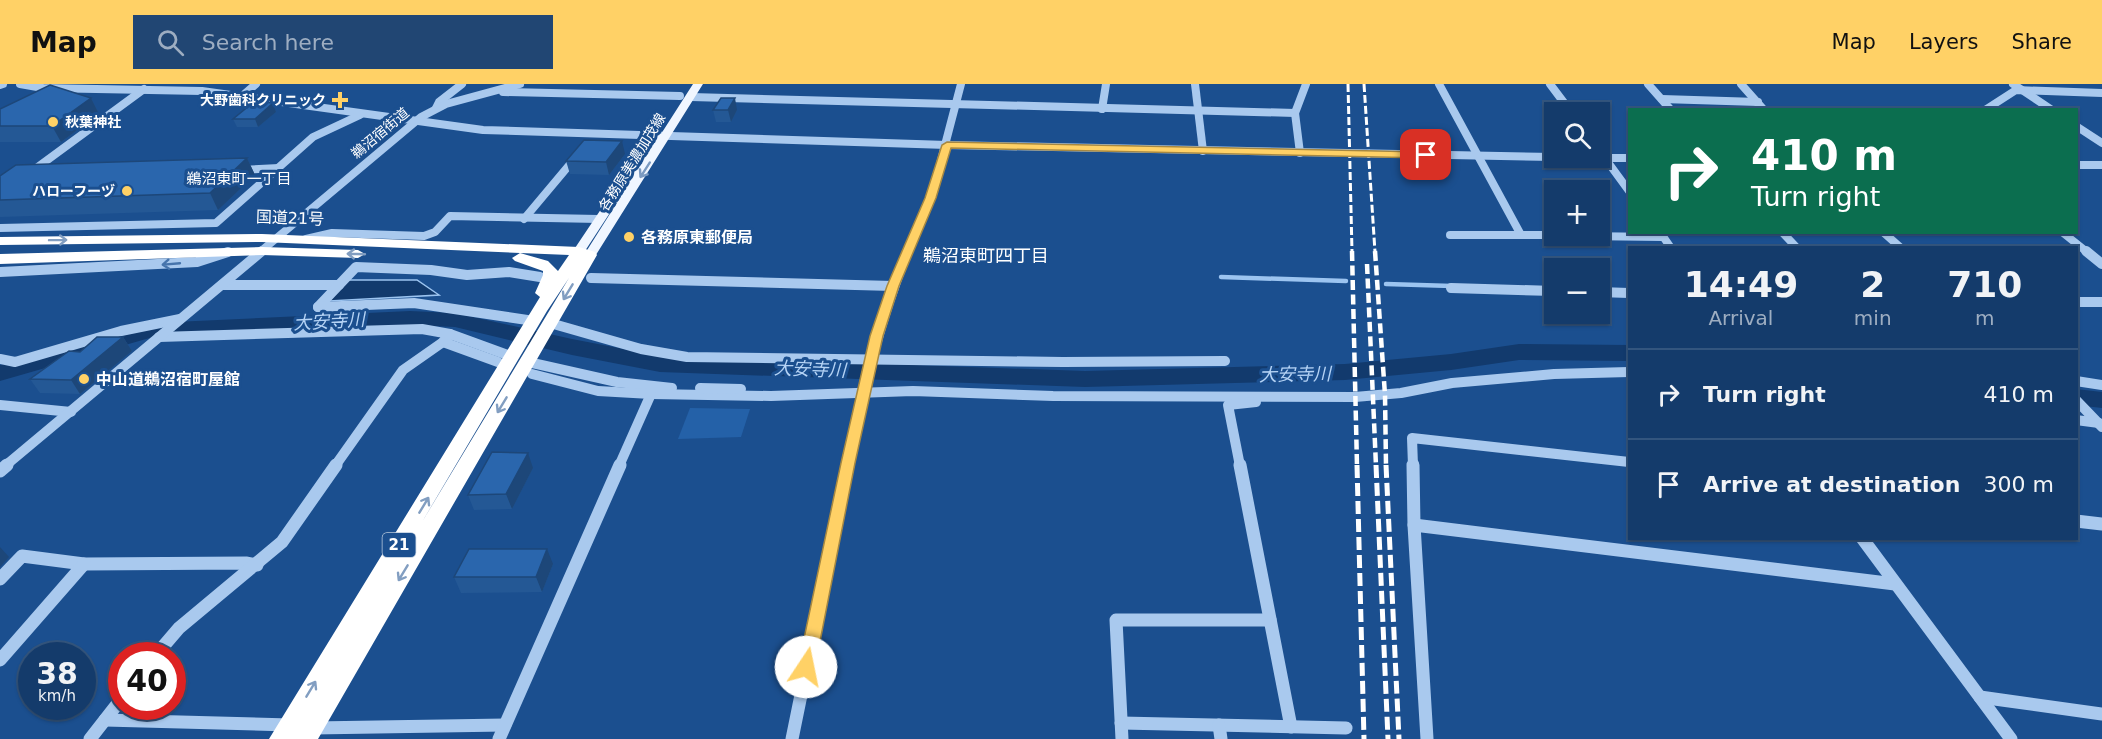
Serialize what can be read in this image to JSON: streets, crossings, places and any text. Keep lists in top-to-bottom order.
{
  "streets": {
    "highway": ["国道21号", "21"],
    "main road": ["各務原美濃加茂線"],
    "street": ["鵜沼宿街道"]
  },
  "crossings": [
    ["鵜沼宿街道", "国道21号"],
    ["各務原美濃加茂線", "国道21号"],
    ["各務原美濃加茂線", "21"],
    ["国道21号", "21"]
  ],
  "districts": ["鵜沼東町一丁目", "鵜沼東町四丁目"],
  "water": ["大安寺川"],
  "places": {
    "health": ["大野歯科クリニック"],
    "other": [
      "秋葉神社",
      "ハローフーヅ",
      "各務原東郵便局",
      "中山道鵜沼宿町屋館"
    ]
  },
  "page": {
    "header": "Map",
    "search": "Search here",
    "nav": ["Map", "Layers", "Share"],
    "map_buttons": ["+", "−"],
    "turn": ["410 m", "Turn right"],
    "eta": [
      "14:49",
      "Arrival",
      "2",
      "min",
      "710",
      "m"
    ],
    "list": [
      {
        "name": "Turn right",
        "value": "410 m"
      },
      {
        "name": "Arrive at destination",
        "value": "300 m"
      }
    ],
    "speed": "38 km/h",
    "limit": "40"
  }
}
